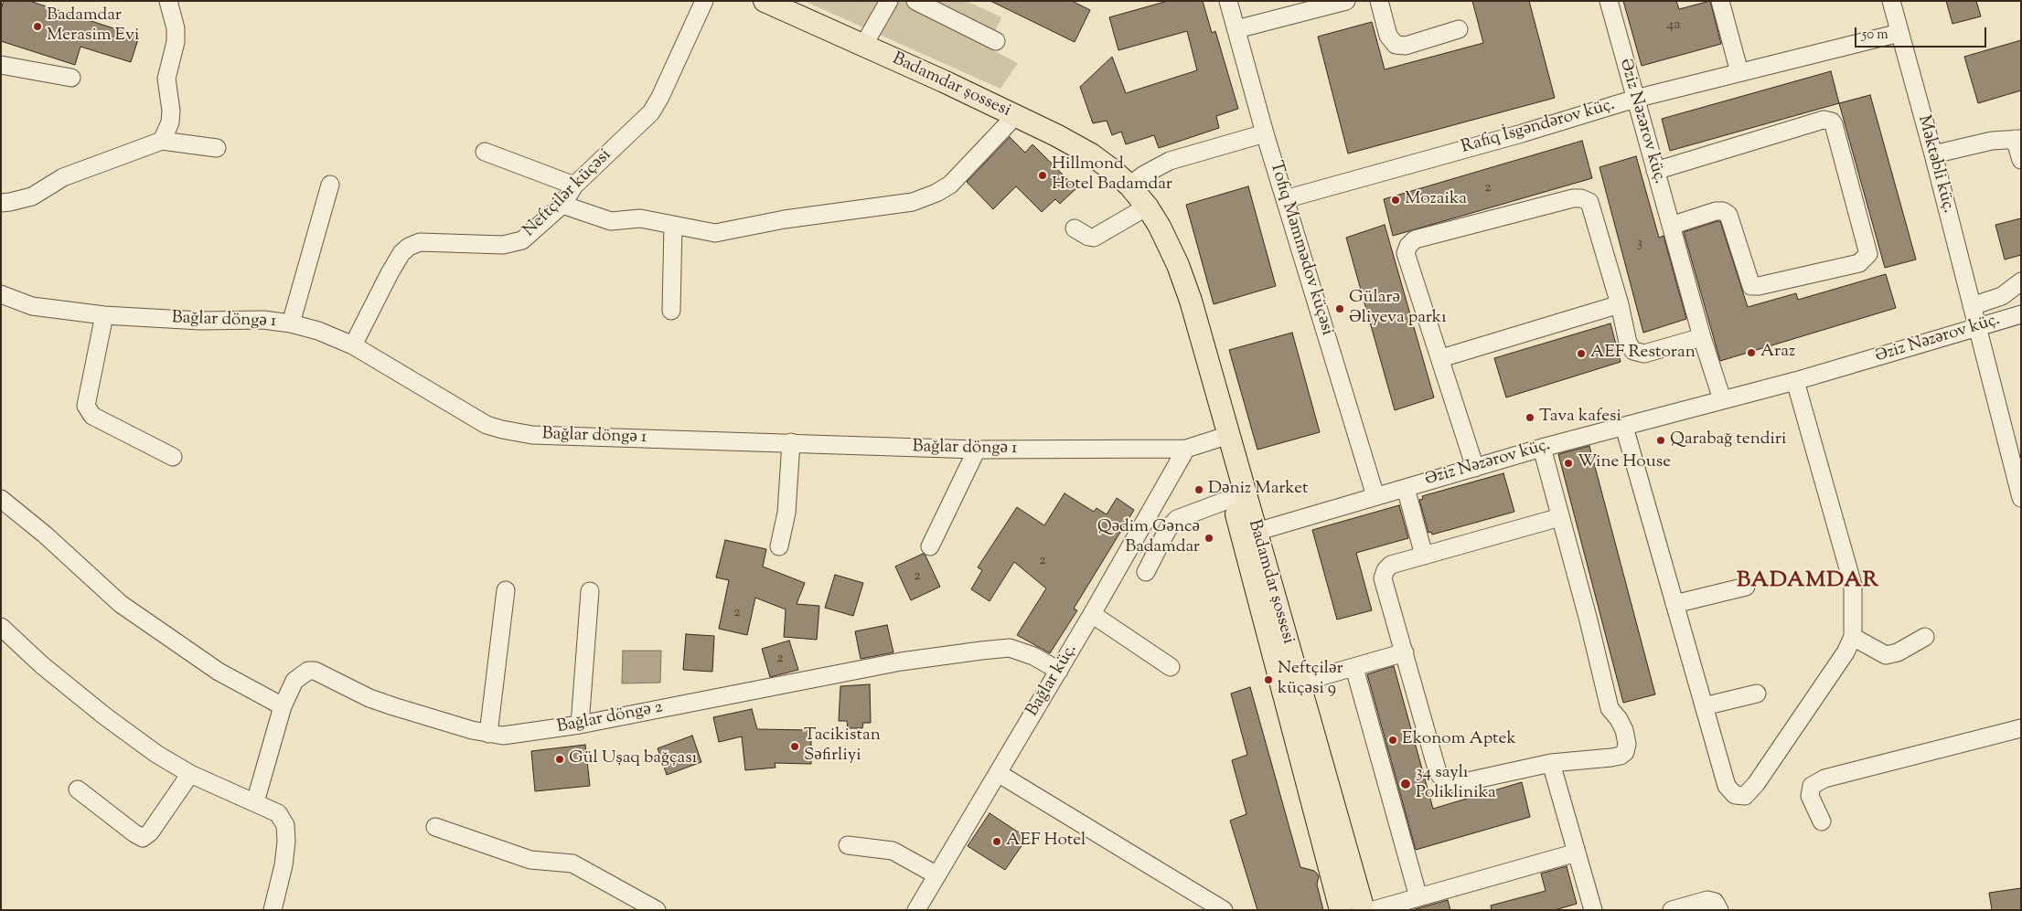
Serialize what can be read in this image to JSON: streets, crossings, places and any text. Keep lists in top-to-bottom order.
{
  "streets": {
    "main road": ["Badamdar şossesi"],
    "street": [
      "Əziz Nəzərov küç.",
      "Rafiq İsgəndərov küç.",
      "Məktəbli küç.",
      "Neftçilər küçəsi",
      "Tofiq Məmmədov küçəsi",
      "Bağlar döngə 1",
      "Bağlar küç.",
      "Bağlar döngə 2"
    ]
  },
  "crossings": [
    ["Badamdar şossesi", "Əziz Nəzərov küç."],
    ["Badamdar şossesi", "Bağlar döngə 1"],
    ["Əziz Nəzərov küç.", "Rafiq İsgəndərov küç."],
    ["Əziz Nəzərov küç.", "Məktəbli küç."],
    ["Əziz Nəzərov küç.", "Tofiq Məmmədov küçəsi"],
    ["Rafiq İsgəndərov küç.", "Məktəbli küç."],
    ["Rafiq İsgəndərov küç.", "Tofiq Məmmədov küçəsi"],
    ["Neftçilər küçəsi", "Bağlar döngə 1"],
    ["Bağlar döngə 1", "Bağlar küç."],
    ["Bağlar küç.", "Bağlar döngə 2"]
  ],
  "districts": ["BADAMDAR"],
  "places": [
    "Badamdar Merasim Evi",
    "Hillmond Hotel Badamdar",
    "Mozaika",
    "Gülarə Əliyeva parkı",
    "Araz",
    "AEF Restoran",
    "Tava kafesi",
    "Qarabağ tendiri",
    "Wine House",
    "Dəniz Market",
    "Qədim Gəncə Badamdar",
    "Neftçilər küçəsi 9",
    "Ekonom Aptek",
    "Tacikistan Səfirliyi",
    "Gül Uşaq bağçası",
    "34 saylı Poliklinika",
    "AEF Hotel"
  ],
  "house_numbers": [
    "4a",
    "2",
    "3",
    "2",
    "2",
    "2",
    "2"
  ],
  "scale_bar": "50 m"
}
